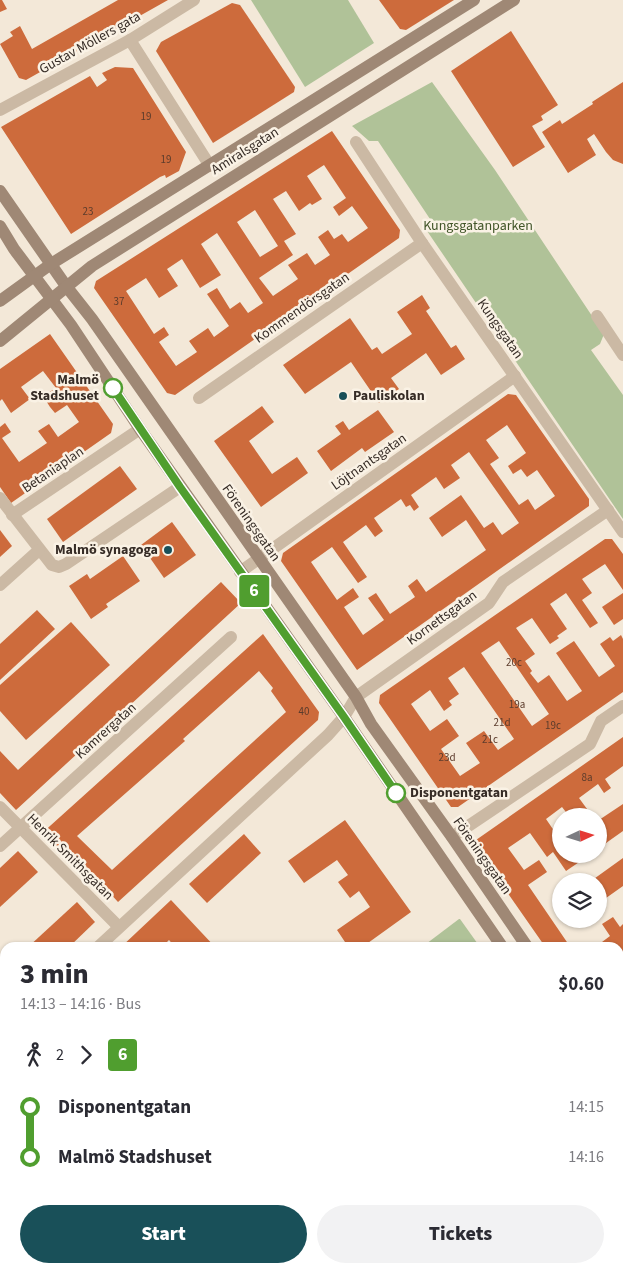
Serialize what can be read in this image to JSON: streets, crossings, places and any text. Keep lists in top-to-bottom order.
{
  "streets": {
    "street": [
      "Gustav Möllers gata",
      "Amiralsgatan",
      "Kommendörsgatan",
      "Kungsgatan",
      "Löjtnantsgatan",
      "Betaniaplan",
      "Föreningsgatan",
      "Kornettsgatan",
      "Kamrergatan",
      "Henrik Smithsgatan"
    ]
  },
  "crossings": [
    ["Gustav Möllers gata", "Amiralsgatan"],
    ["Amiralsgatan", "Föreningsgatan"],
    ["Kommendörsgatan", "Kungsgatan"],
    ["Kungsgatan", "Löjtnantsgatan"],
    ["Kungsgatan", "Kornettsgatan"],
    ["Löjtnantsgatan", "Föreningsgatan"],
    ["Föreningsgatan", "Kornettsgatan"],
    ["Kamrergatan", "Henrik Smithsgatan"]
  ],
  "parks": ["Kungsgatanparken"],
  "places": [
    "Malmö Stadshuset",
    "Pauliskolan",
    "Malmö synagoga",
    "Disponentgatan"
  ],
  "lines": ["bus line 6"],
  "house_numbers": [
    "19",
    "19",
    "23",
    "37",
    "20c",
    "19a",
    "40",
    "21d",
    "19c",
    "21c",
    "23d",
    "8a"
  ],
  "north": "right",
  "page": {
    "on_map": "6",
    "heading": ["3 min", "14:13 – 14:16 · Bus", "$0.60"],
    "legs": ["2", "6"],
    "list": [
      {
        "name": "Disponentgatan",
        "value": "14:15"
      },
      {
        "name": "Malmö Stadshuset",
        "value": "14:16"
      }
    ],
    "buttons": ["Start", "Tickets"]
  }
}
